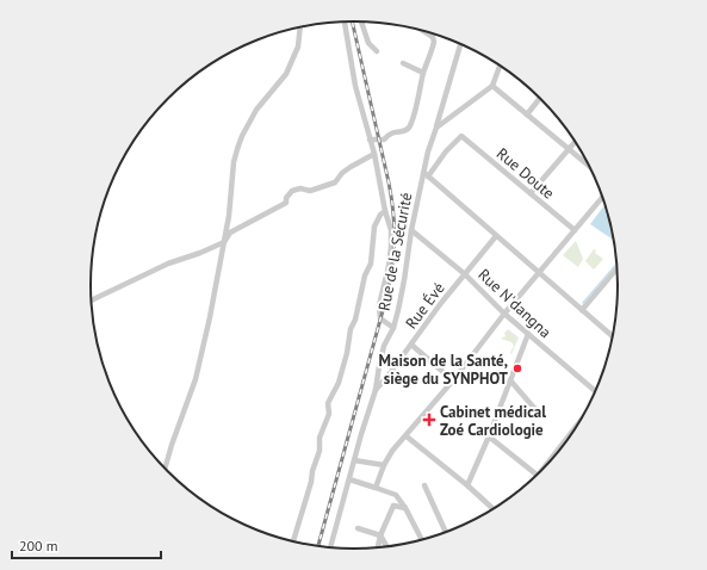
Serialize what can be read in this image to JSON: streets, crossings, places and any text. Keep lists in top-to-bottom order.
{
  "streets": {
    "street": [
      "Rue Doute",
      "Rue de la Sécurité",
      "Rue N'dangna",
      "Rue Évé"
    ]
  },
  "crossings": [
    ["Rue Doute", "Rue de la Sécurité"],
    ["Rue de la Sécurité", "Rue N'dangna"],
    ["Rue de la Sécurité", "Rue Évé"],
    ["Rue N'dangna", "Rue Évé"]
  ],
  "places": {
    "other": ["Maison de la Santé, siège du SYNPHOT"],
    "health": ["Cabinet médical Zoé Cardiologie"]
  },
  "scale_bar": "200 m"
}
